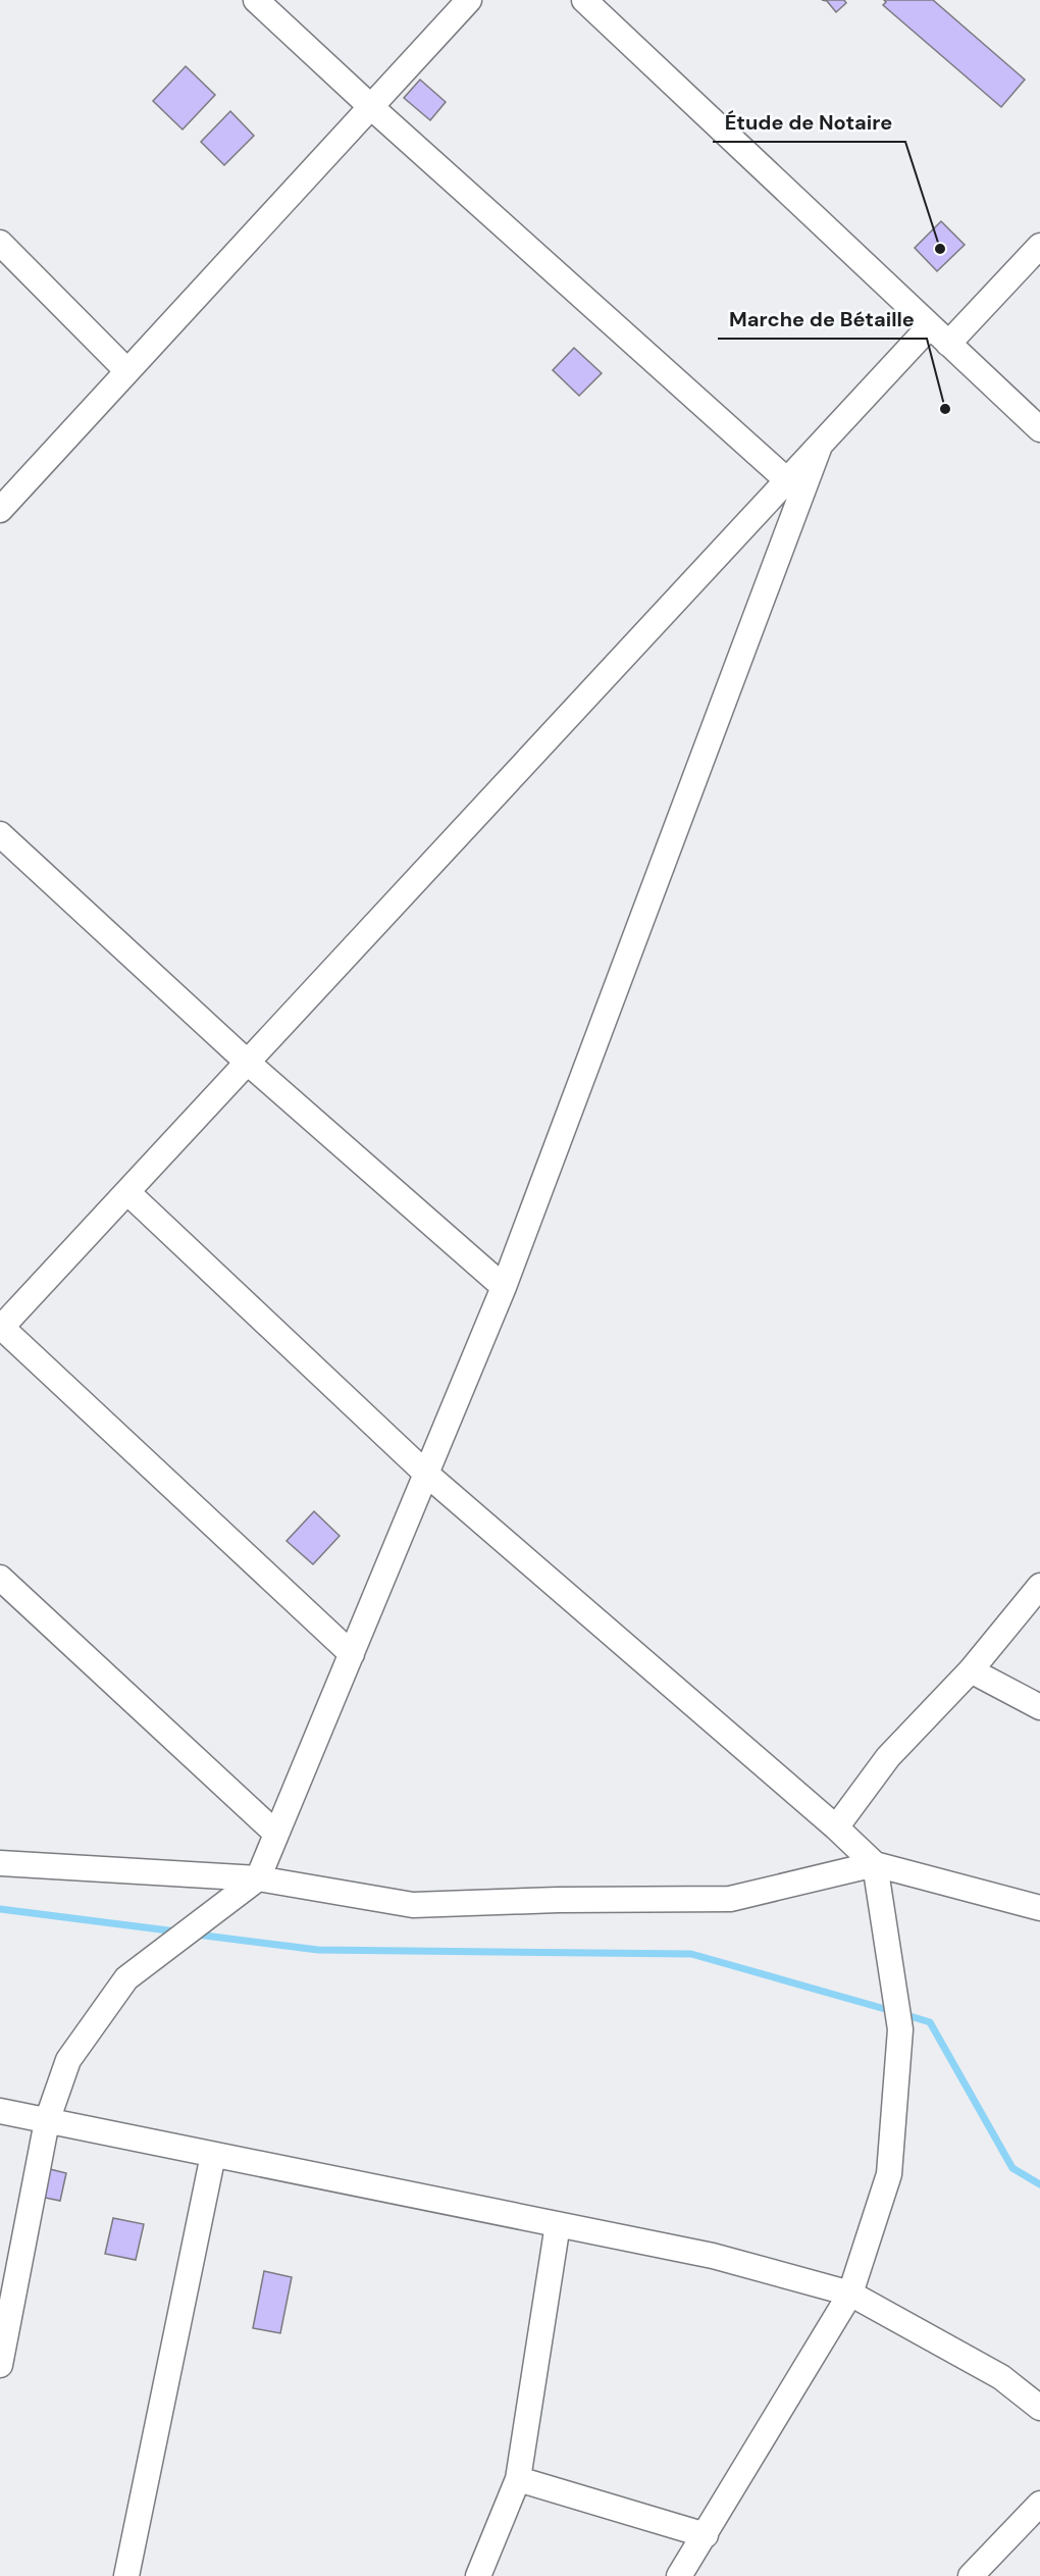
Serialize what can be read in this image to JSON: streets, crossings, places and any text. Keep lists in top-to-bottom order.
{
  "places": ["Étude de Notaire", "Marche de Bétaille"]
}
